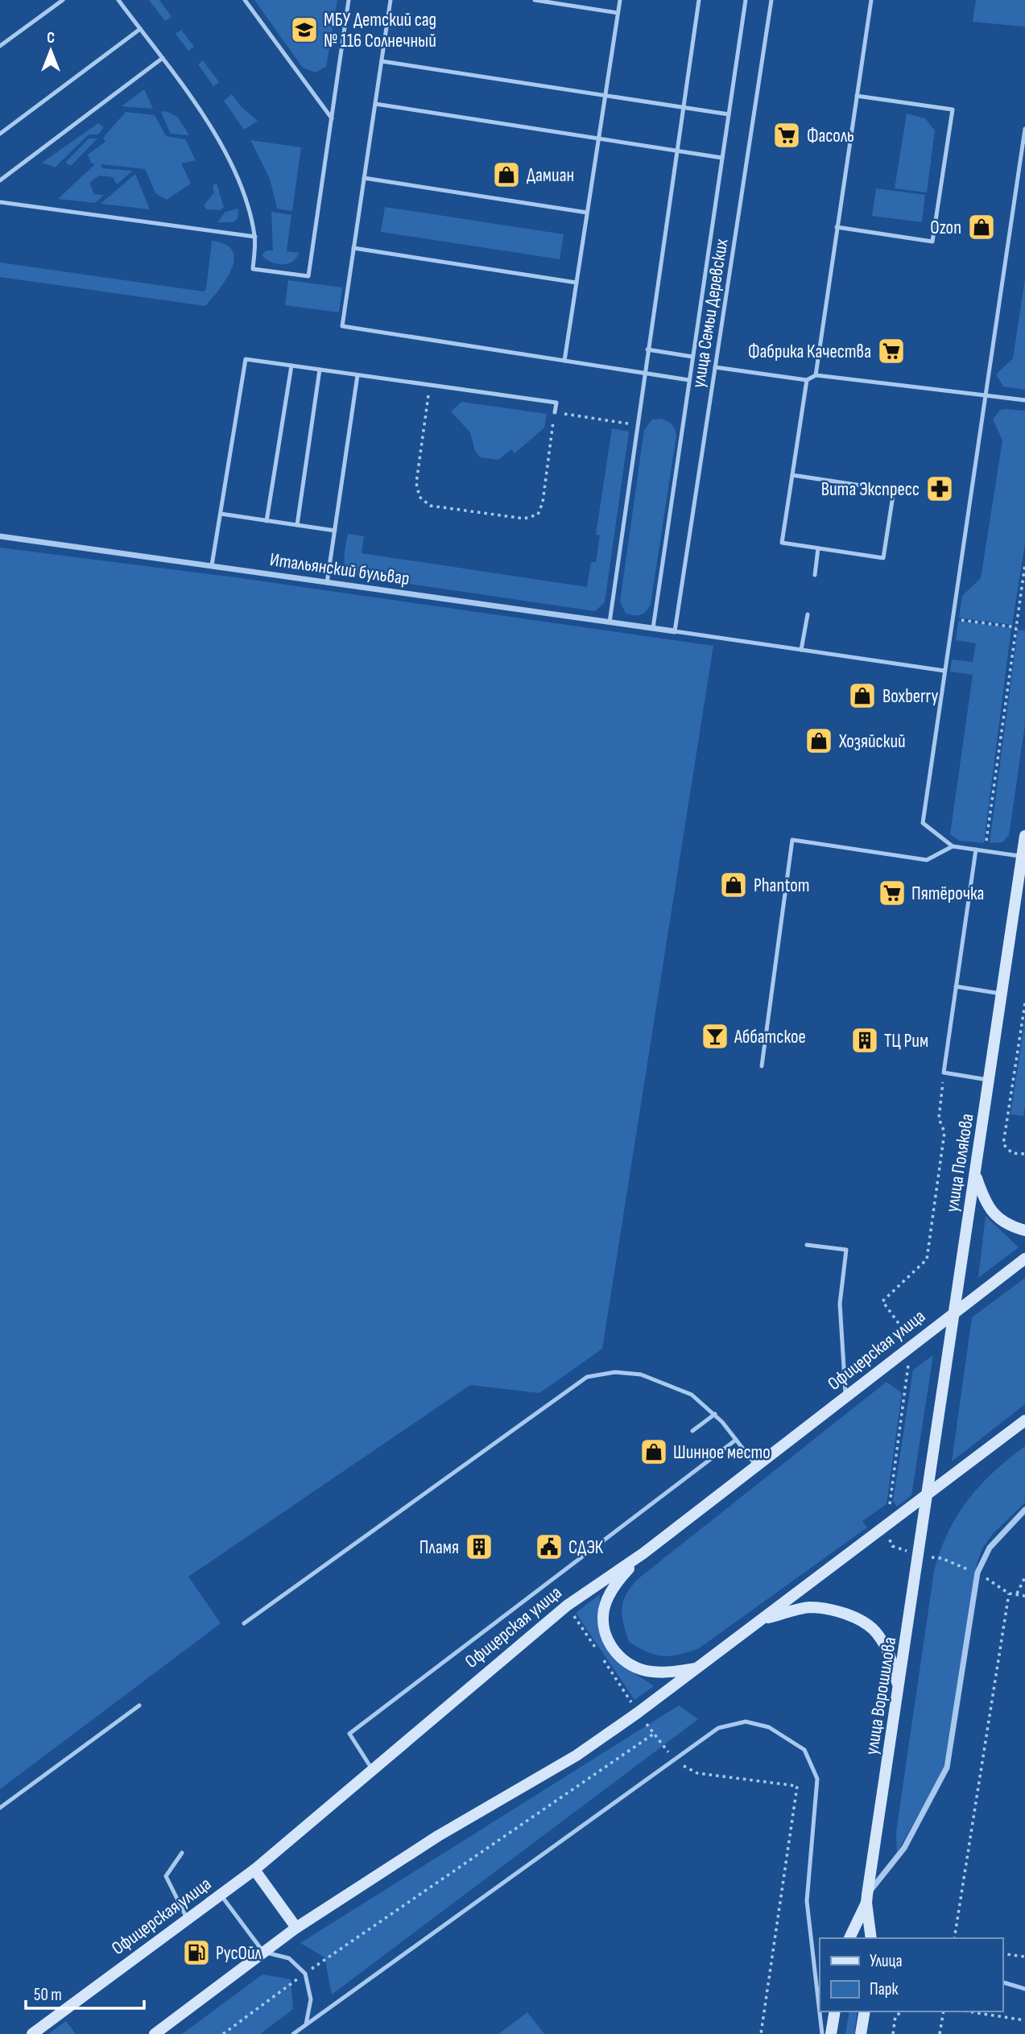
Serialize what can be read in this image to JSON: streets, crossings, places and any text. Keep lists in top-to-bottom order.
{
  "streets": {
    "main road": ["улица Полякова", "Офицерская улица", "улица Ворошилова"],
    "street": ["Итальянский бульвар"],
    "lane": ["улица Семьи Деревских"]
  },
  "crossings": [
    ["улица Семьи Деревских", "Итальянский бульвар"],
    ["улица Полякова", "Офицерская улица"],
    ["улица Полякова", "улица Ворошилова"]
  ],
  "places": {
    "school or university": ["МБУ Детский сад № 116 Солнечный"],
    "supermarket": ["Фасоль", "Фабрика Качества", "Пятёрочка"],
    "shop": [
      "Дамиан",
      "Ozon",
      "Boxberry",
      "Хозяйский",
      "Phantom",
      "Шинное место"
    ],
    "pharmacy": ["Вита Экспресс"],
    "bar": ["Аббатское"],
    "building": ["ТЦ Рим", "Пламя"],
    "public building": ["СДЭК"],
    "fuel station": ["РусОйл"]
  },
  "legend": ["Улица", "Парк"],
  "scale_bar": "50 m",
  "north": "top"
}
